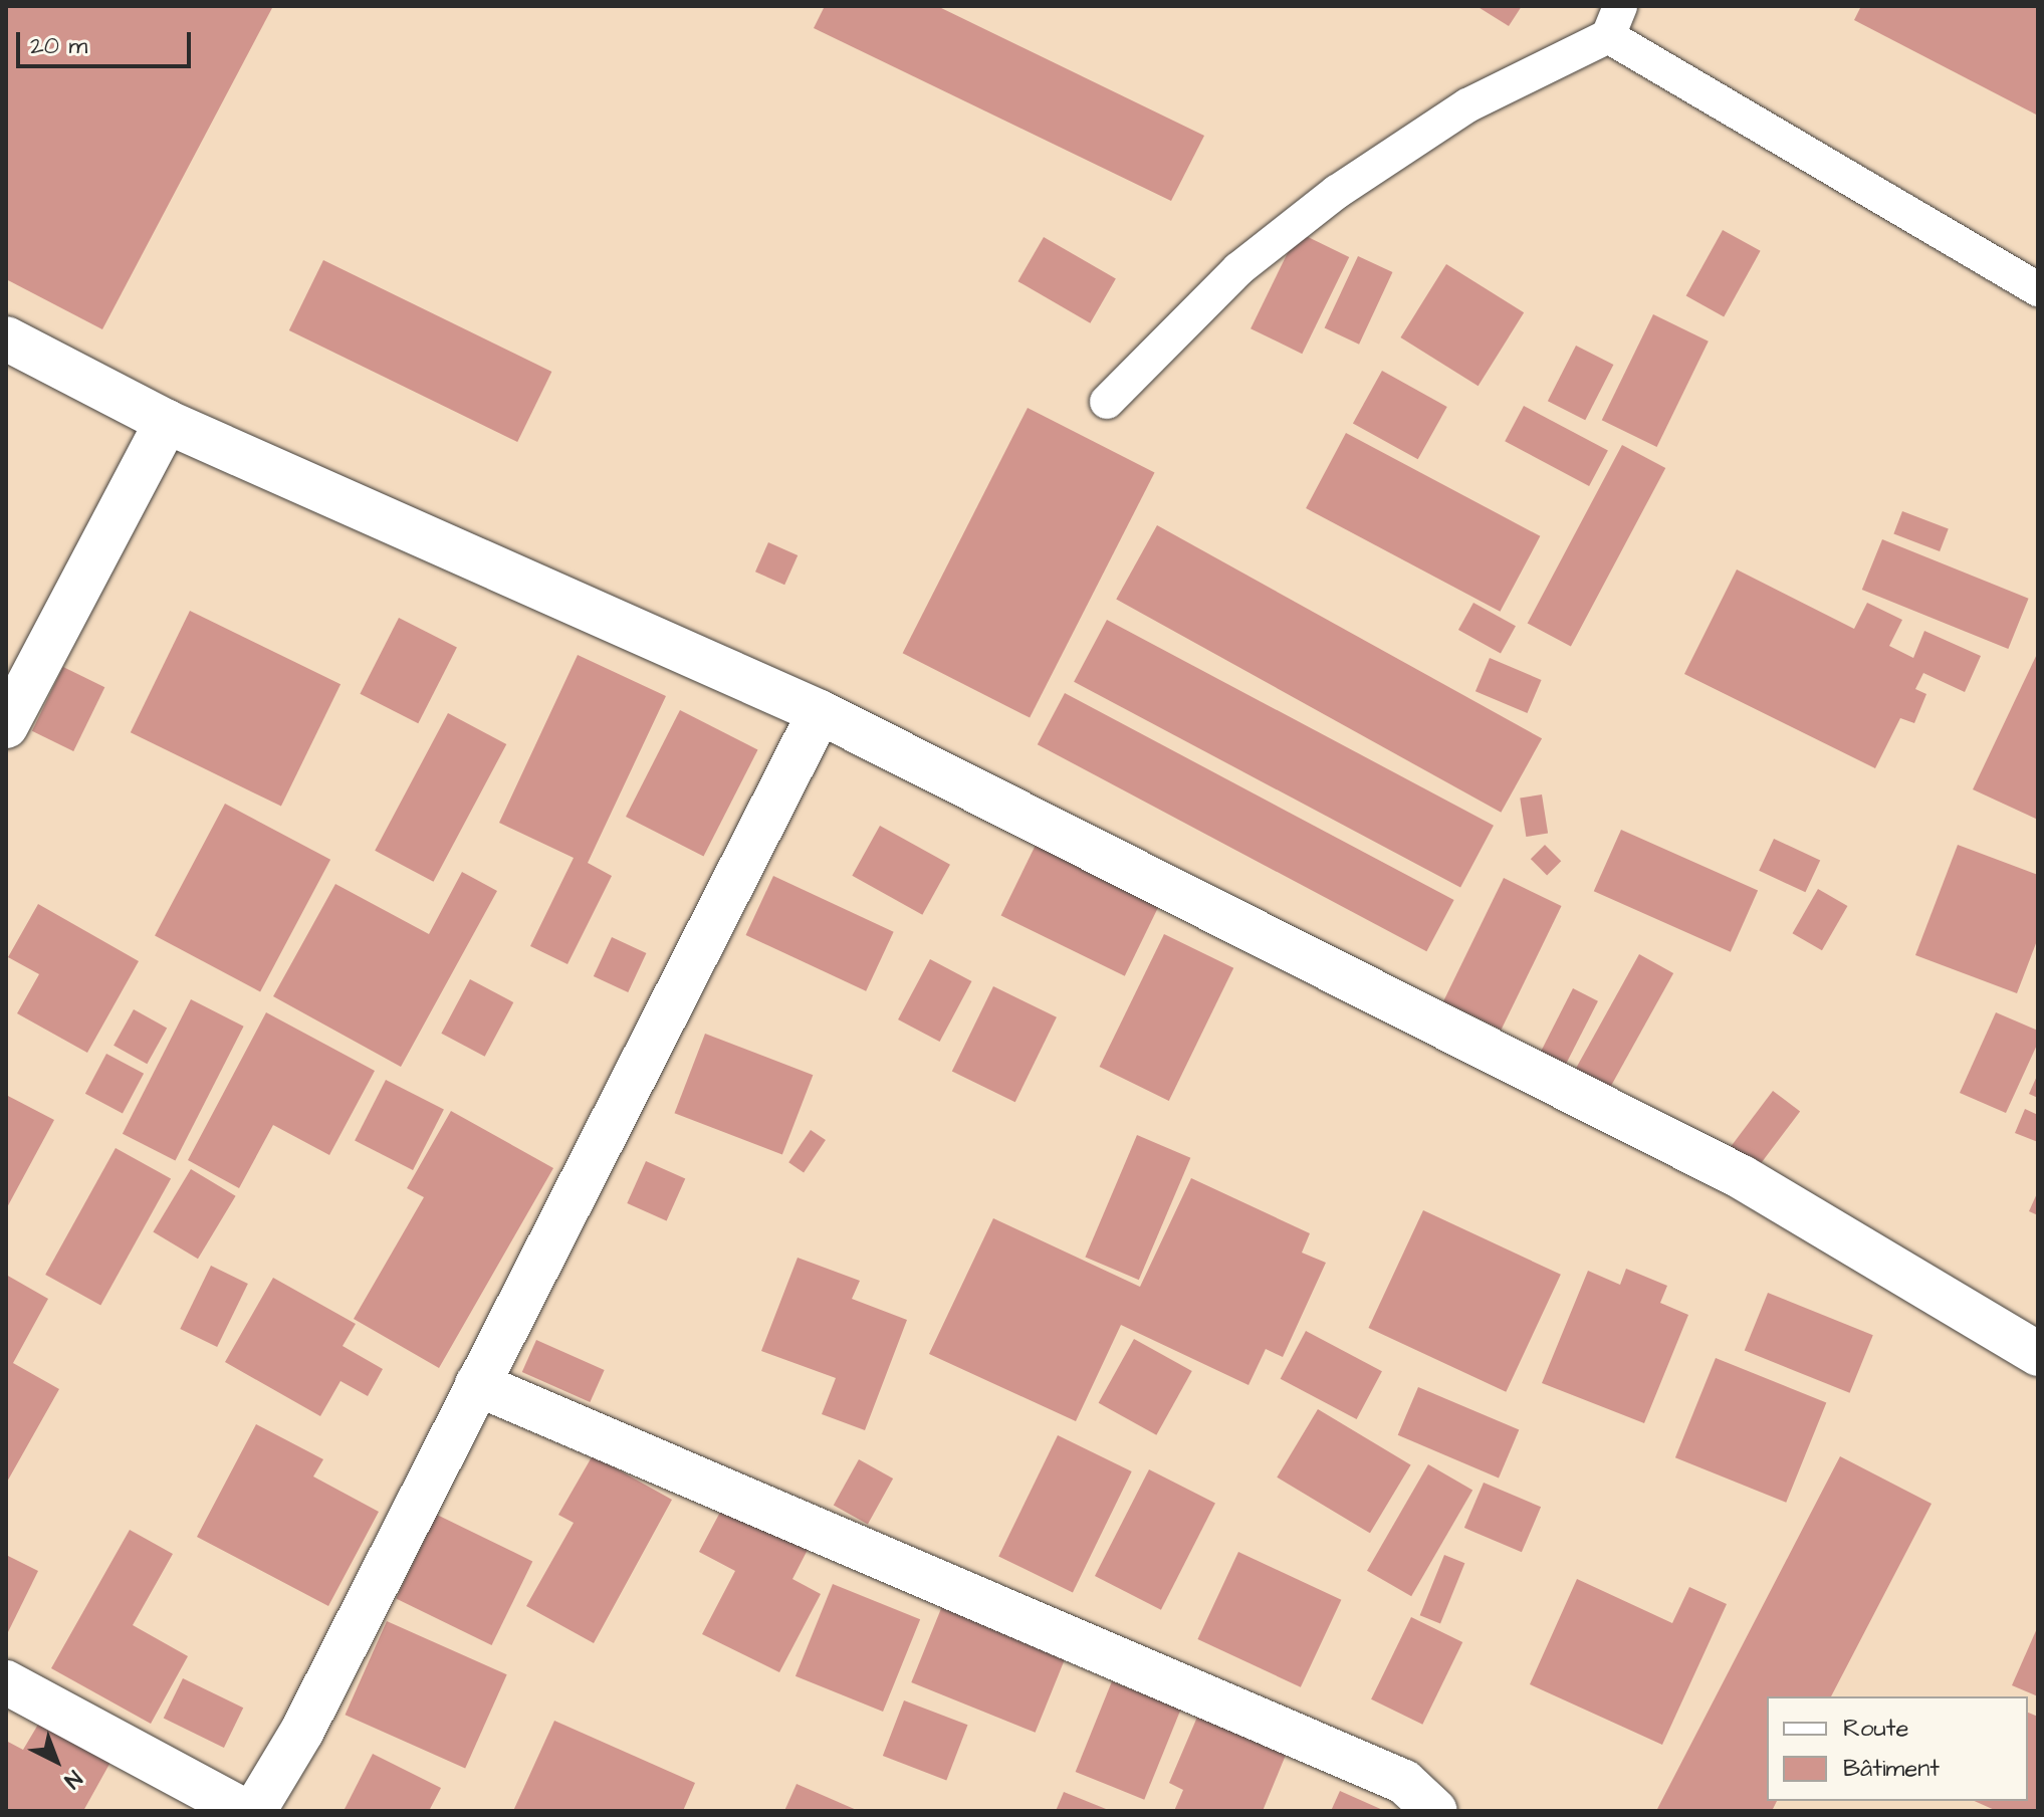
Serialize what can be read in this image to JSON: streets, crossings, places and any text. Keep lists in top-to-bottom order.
{
  "legend": ["Route", "Bâtiment"],
  "scale_bar": "20 m",
  "north": "bottom right"
}
